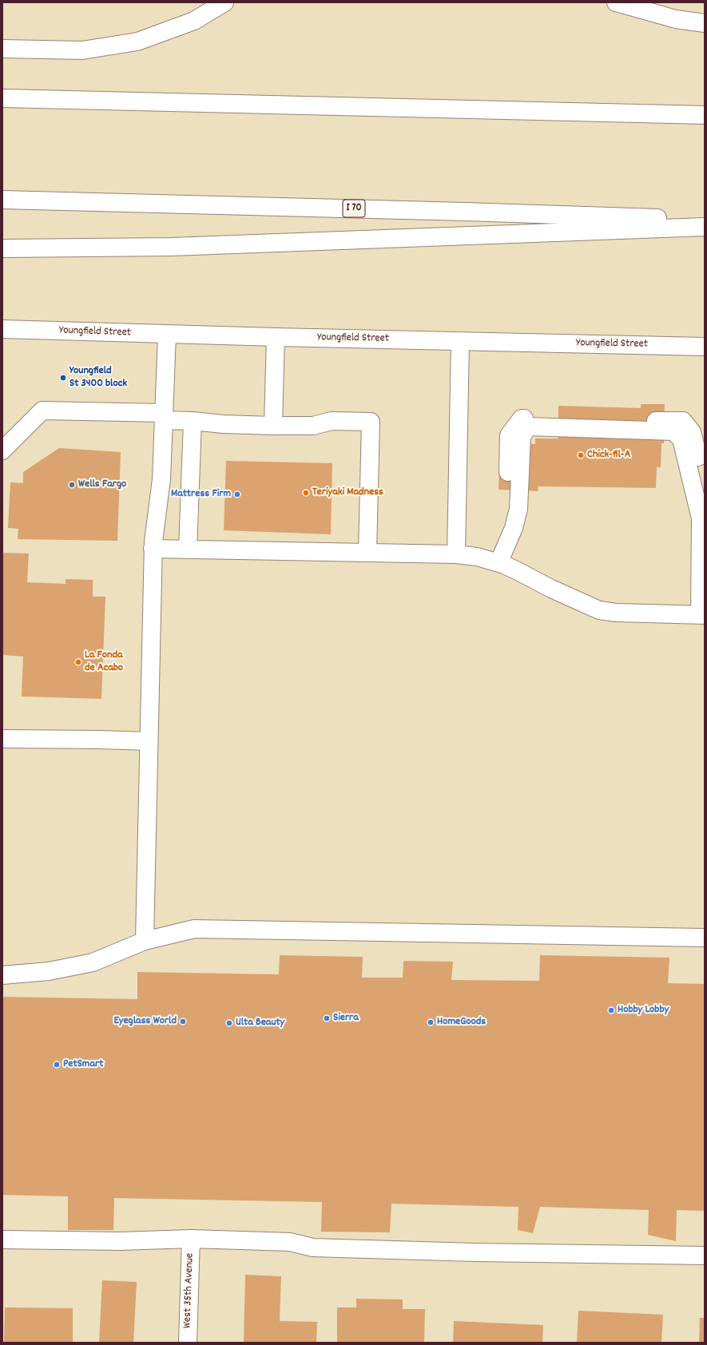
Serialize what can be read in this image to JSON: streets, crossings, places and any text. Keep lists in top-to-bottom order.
{
  "streets": {
    "main road": ["I 70", "Youngfield Street", "West 35th Avenue"]
  },
  "places": [
    "Youngfield St 3400 block",
    "Chick-fil-A",
    "Wells Fargo",
    "Teriyaki Madness",
    "Mattress Firm",
    "La Fonda de Acabo",
    "Hobby Lobby",
    "Sierra",
    "Eyeglass World",
    "HomeGoods",
    "Ulta Beauty",
    "PetSmart"
  ]
}
